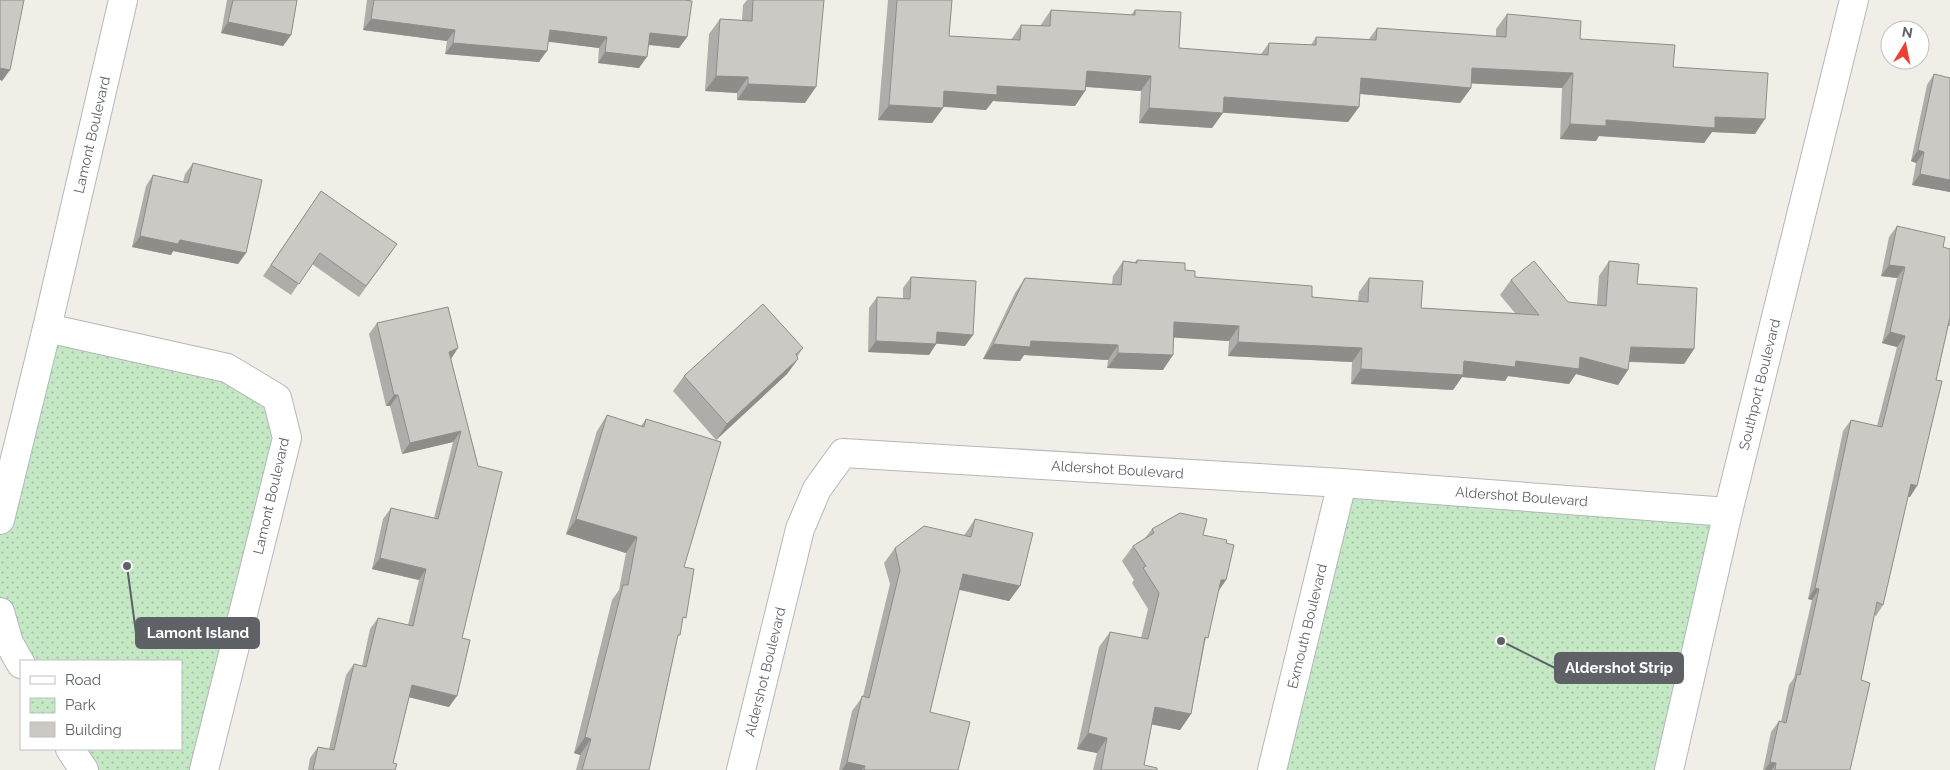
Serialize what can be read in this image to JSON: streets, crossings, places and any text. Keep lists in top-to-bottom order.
{
  "streets": {
    "street": [
      "Lamont Boulevard",
      "Southport Boulevard",
      "Aldershot Boulevard",
      "Exmouth Boulevard"
    ]
  },
  "crossings": [
    ["Southport Boulevard", "Aldershot Boulevard"],
    ["Aldershot Boulevard", "Exmouth Boulevard"]
  ],
  "places": ["Lamont Island", "Aldershot Strip"],
  "legend": ["Road", "Park", "Building"],
  "north": "top"
}
